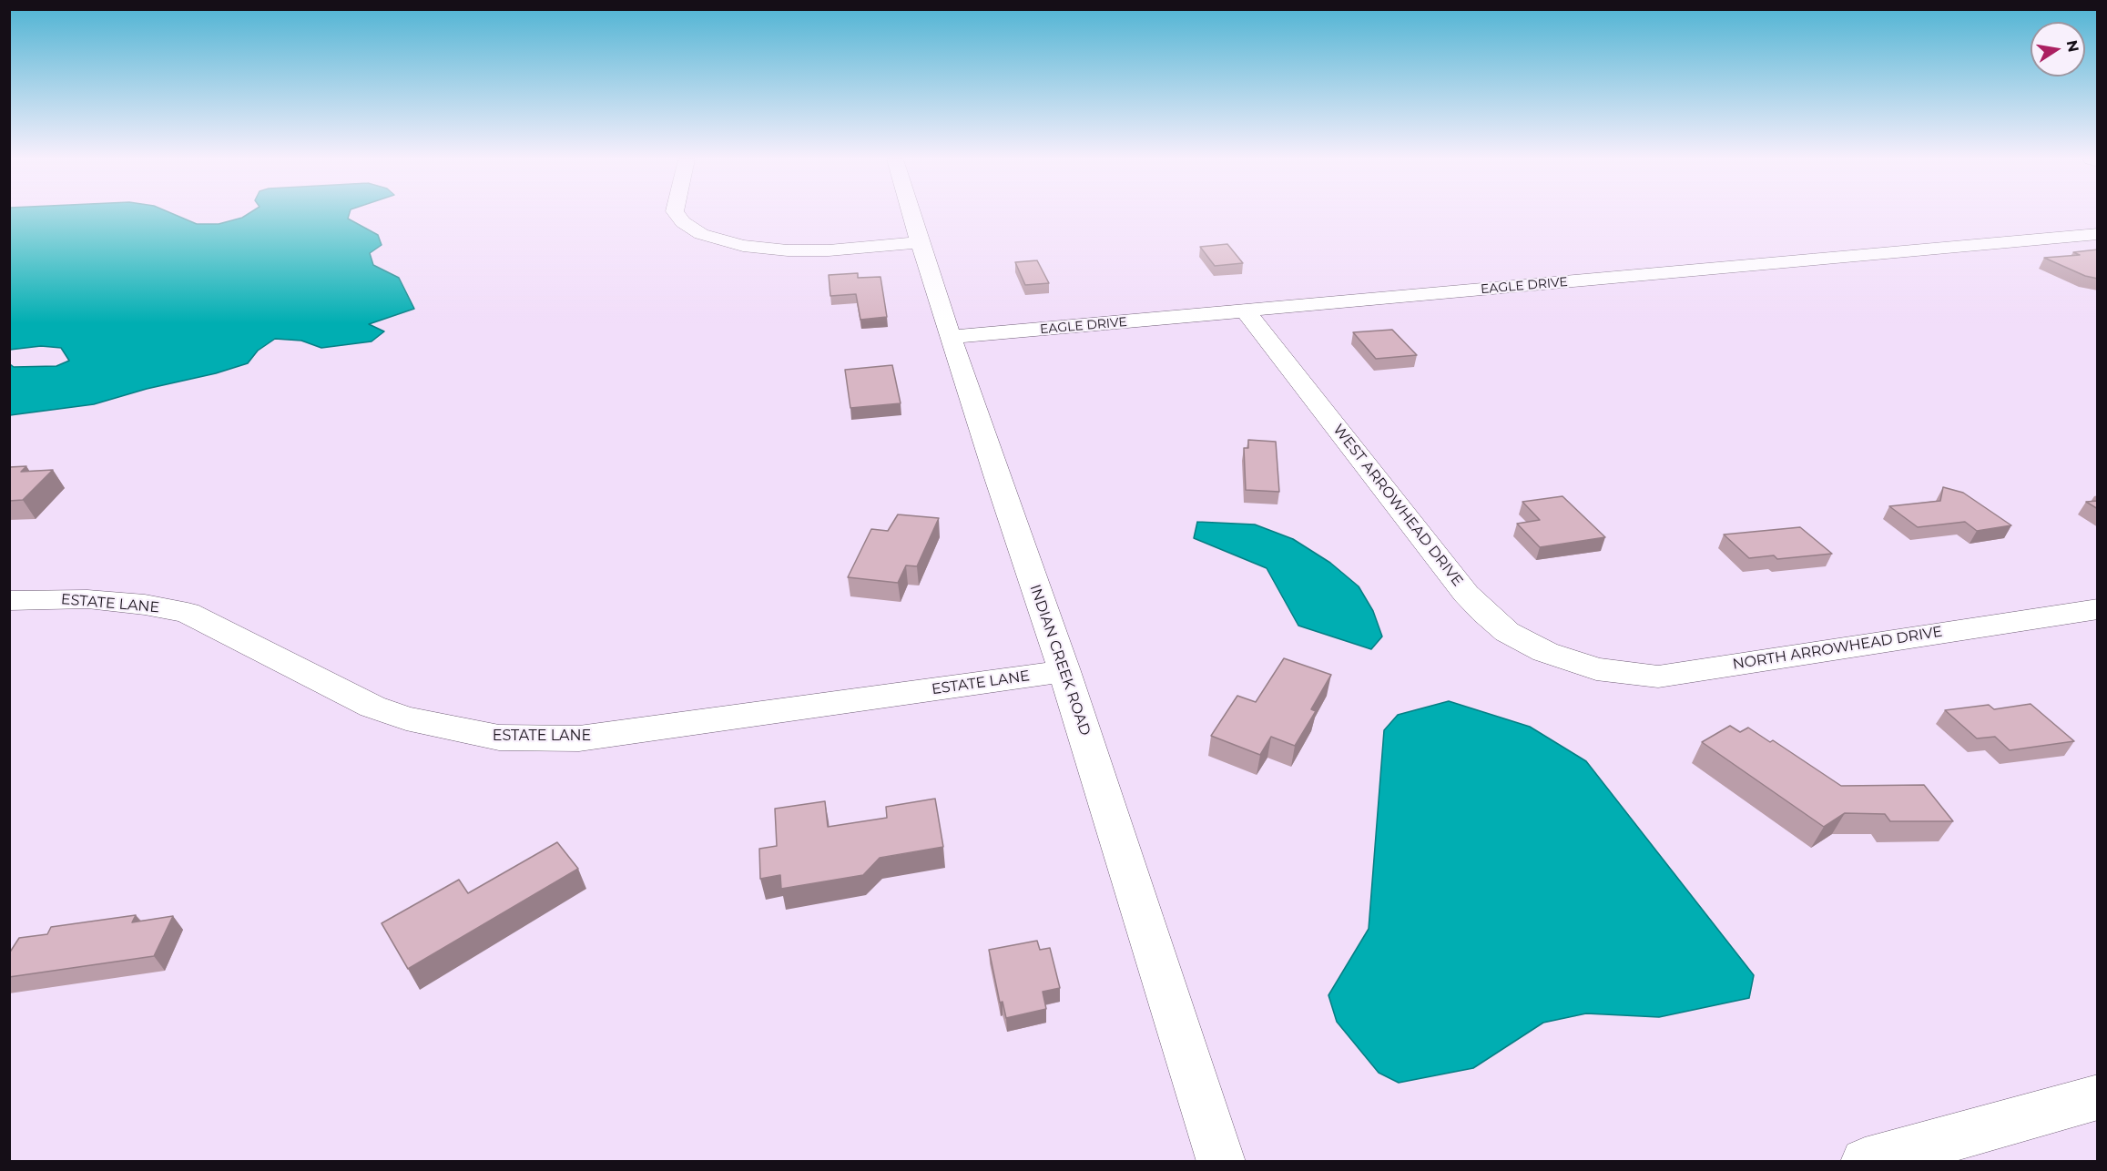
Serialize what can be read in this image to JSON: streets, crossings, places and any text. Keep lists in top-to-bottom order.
{
  "streets": {
    "street": [
      "EAGLE DRIVE",
      "WEST ARROWHEAD DRIVE",
      "ESTATE LANE",
      "NORTH ARROWHEAD DRIVE",
      "INDIAN CREEK ROAD"
    ]
  },
  "crossings": [
    ["EAGLE DRIVE", "WEST ARROWHEAD DRIVE"],
    ["EAGLE DRIVE", "INDIAN CREEK ROAD"],
    ["WEST ARROWHEAD DRIVE", "NORTH ARROWHEAD DRIVE"],
    ["ESTATE LANE", "INDIAN CREEK ROAD"]
  ],
  "north": "right"
}
